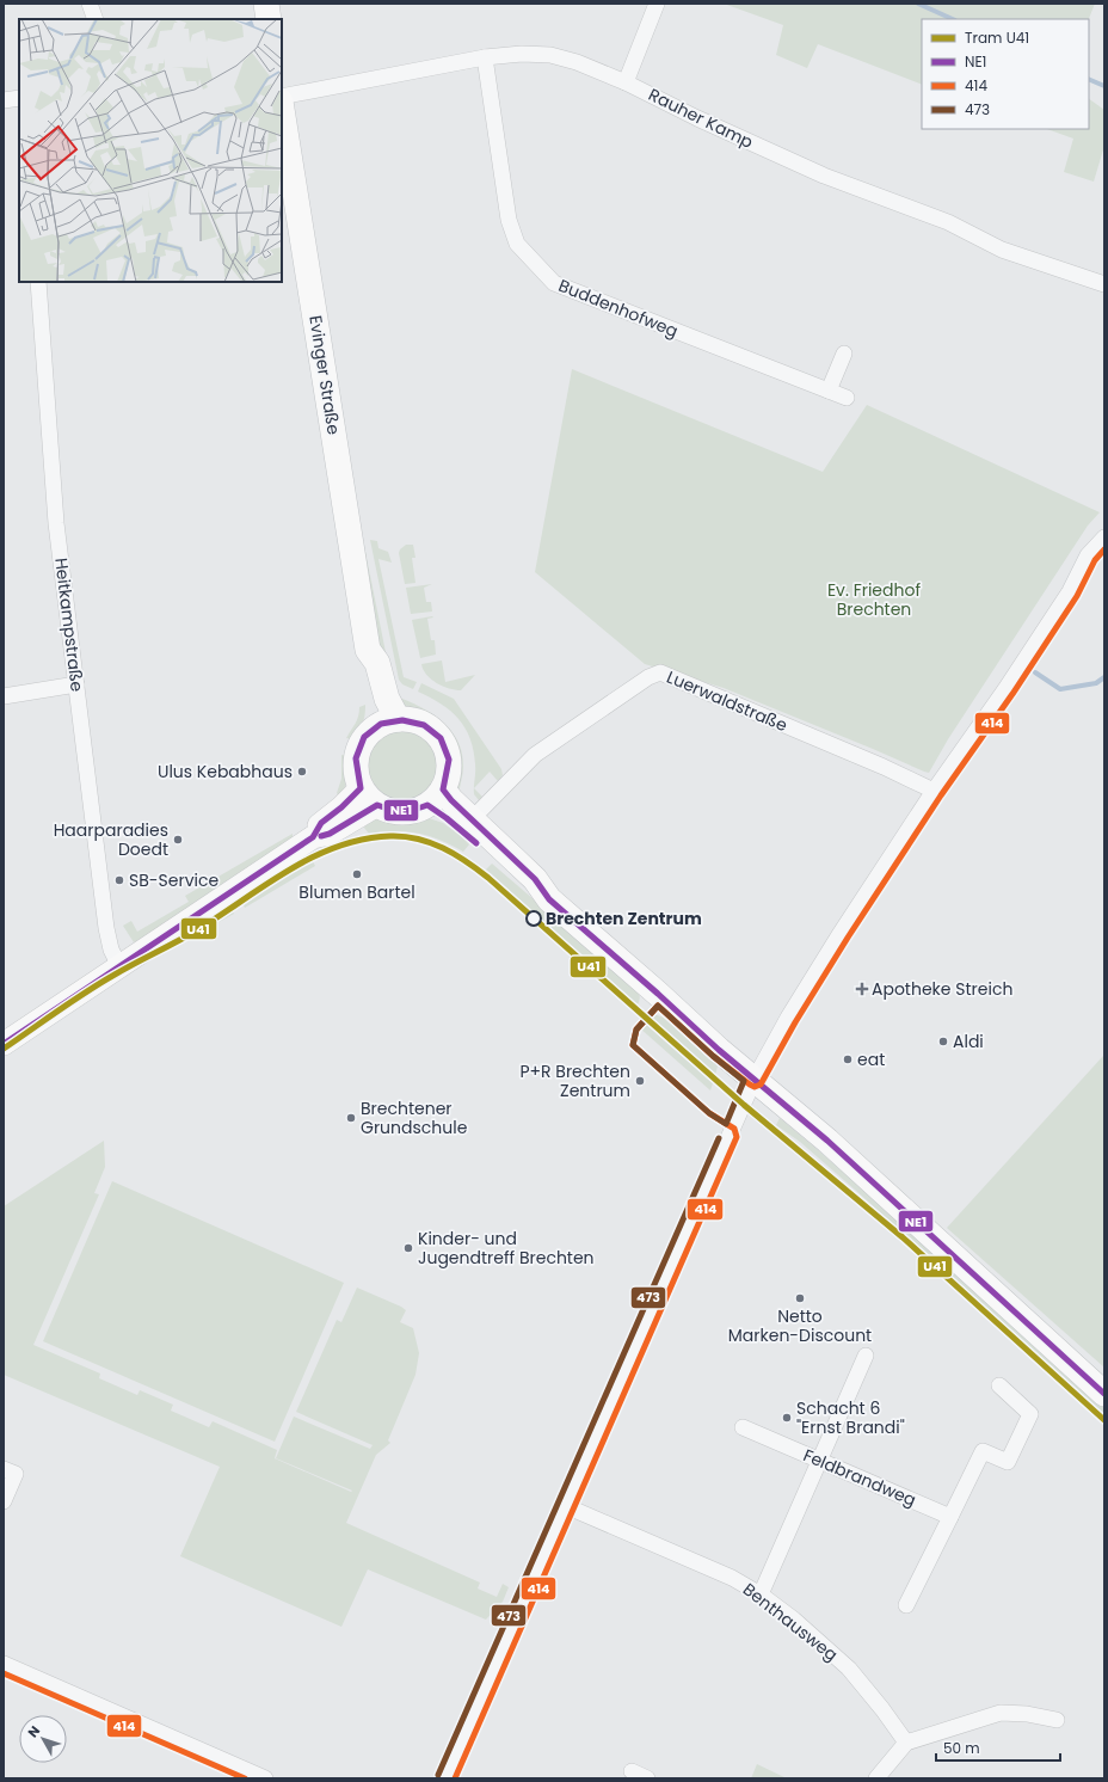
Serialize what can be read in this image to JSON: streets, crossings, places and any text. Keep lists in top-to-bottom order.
{
  "streets": {
    "main road": ["Evinger Straße"],
    "street": [
      "Rauher Kamp",
      "Buddenhofweg",
      "Heitkampstraße",
      "Luerwaldstraße",
      "Feldbrandweg",
      "Benthausweg"
    ]
  },
  "crossings": [
    ["Rauher Kamp", "Buddenhofweg"]
  ],
  "parks": ["Ev. Friedhof Brechten"],
  "places": {
    "other": [
      "Ulus Kebabhaus",
      "Haarparadies Doedt",
      "Blumen Bartel",
      "SB-Service",
      "Brechten Zentrum",
      "Aldi",
      "eat",
      "P+R Brechten Zentrum",
      "Brechtener Grundschule",
      "Kinder- und Jugendtreff Brechten",
      "Netto Marken-Discount",
      "Schacht 6 \"Ernst Brandi\""
    ],
    "health": ["Apotheke Streich"]
  },
  "lines": [
    "transit line 414",
    "transit line NE1",
    "tram line U41",
    "transit line 473"
  ],
  "legend": [
    "Tram U41",
    "NE1",
    "414",
    "473"
  ],
  "scale_bar": "50 m",
  "north": "top left"
}
